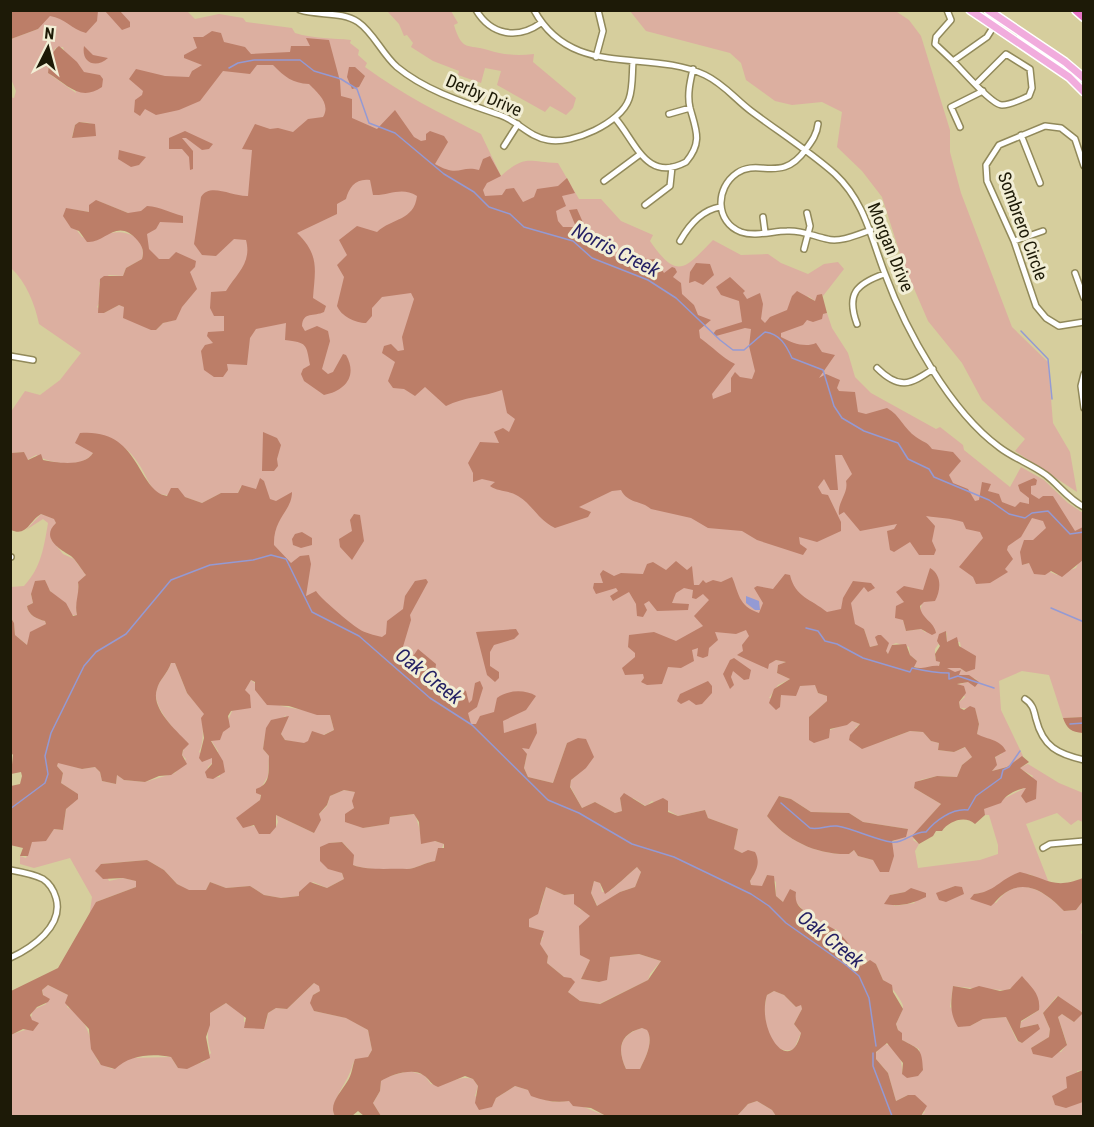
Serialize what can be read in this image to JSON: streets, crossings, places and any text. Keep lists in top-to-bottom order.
{
  "streets": {
    "street": ["Derby Drive", "Sombrero Circle", "Morgan Drive"]
  },
  "water": ["Norris Creek", "Oak Creek"],
  "north": "top"
}
